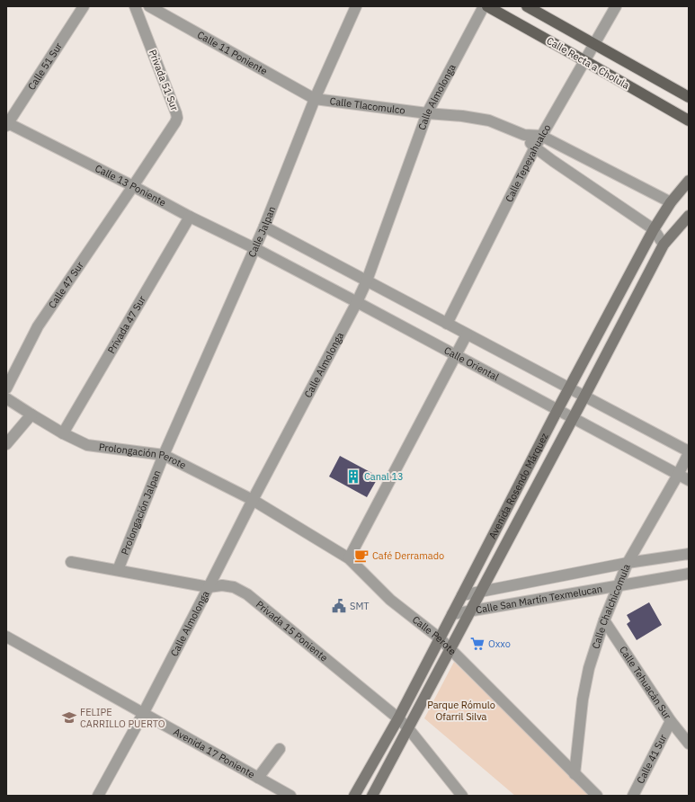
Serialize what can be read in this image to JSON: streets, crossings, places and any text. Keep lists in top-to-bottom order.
{
  "streets": {
    "main road": ["Calle Recta a Cholula", "Avenida Rosendo Márquez"],
    "street": [
      "Calle 11 Poniente",
      "Calle 51 Sur",
      "Privada 51 Sur",
      "Calle Almolonga",
      "Calle Tlacomulco",
      "Calle Tepeyahualco",
      "Calle 13 Poniente",
      "Calle Jalpan",
      "Calle 47 Sur",
      "Privada 47 Sur",
      "Calle Oriental",
      "Prolongación Perote",
      "Prolongación Jalpan",
      "Calle San Martín Texmelucan",
      "Calle Chalchicomula",
      "Privada 15 Poniente",
      "Calle Perote",
      "Calle Tehuacán Sur",
      "Avenida 17 Poniente",
      "Calle 41 Sur"
    ]
  },
  "crossings": [
    ["Calle 11 Poniente", "Calle Tlacomulco"],
    ["Calle 11 Poniente", "Calle Jalpan"],
    ["Calle Recta a Cholula", "Calle Tepeyahualco"],
    ["Calle 51 Sur", "Calle 13 Poniente"],
    ["Privada 51 Sur", "Calle 13 Poniente"],
    ["Privada 51 Sur", "Calle 47 Sur"],
    ["Calle Almolonga", "Calle Tlacomulco"],
    ["Calle Almolonga", "Calle Oriental"],
    ["Calle Almolonga", "Prolongación Perote"],
    ["Calle Almolonga", "Privada 15 Poniente"],
    ["Calle Almolonga", "Calle Perote"],
    ["Calle Almolonga", "Avenida 17 Poniente"],
    ["Calle Tlacomulco", "Calle Tepeyahualco"],
    ["Calle Tlacomulco", "Calle Jalpan"],
    ["Calle Tlacomulco", "Avenida Rosendo Márquez"],
    ["Calle 13 Poniente", "Calle Jalpan"],
    ["Calle 13 Poniente", "Calle 47 Sur"],
    ["Calle 13 Poniente", "Privada 47 Sur"],
    ["Calle 13 Poniente", "Calle Oriental"],
    ["Calle Jalpan", "Calle Oriental"],
    ["Calle Jalpan", "Prolongación Perote"],
    ["Calle Jalpan", "Prolongación Jalpan"],
    ["Privada 47 Sur", "Prolongación Perote"],
    ["Calle Oriental", "Avenida Rosendo Márquez"],
    ["Calle Oriental", "Calle Chalchicomula"],
    ["Prolongación Perote", "Prolongación Jalpan"],
    ["Prolongación Perote", "Calle Perote"],
    ["Avenida Rosendo Márquez", "Calle San Martín Texmelucan"],
    ["Avenida Rosendo Márquez", "Privada 15 Poniente"],
    ["Avenida Rosendo Márquez", "Calle Perote"],
    ["Prolongación Jalpan", "Privada 15 Poniente"],
    ["Calle San Martín Texmelucan", "Calle Chalchicomula"],
    ["Calle Chalchicomula", "Calle Perote"],
    ["Calle Chalchicomula", "Calle Tehuacán Sur"],
    ["Calle Tehuacán Sur", "Calle 41 Sur"]
  ],
  "parks": ["Parque Rómulo Ofarril Silva"],
  "places": {
    "building": ["Canal 13"],
    "cafe": ["Café Derramado"],
    "public building": ["SMT"],
    "supermarket": ["Oxxo"],
    "school or university": ["FELIPE CARRILLO PUERTO"]
  }
}
